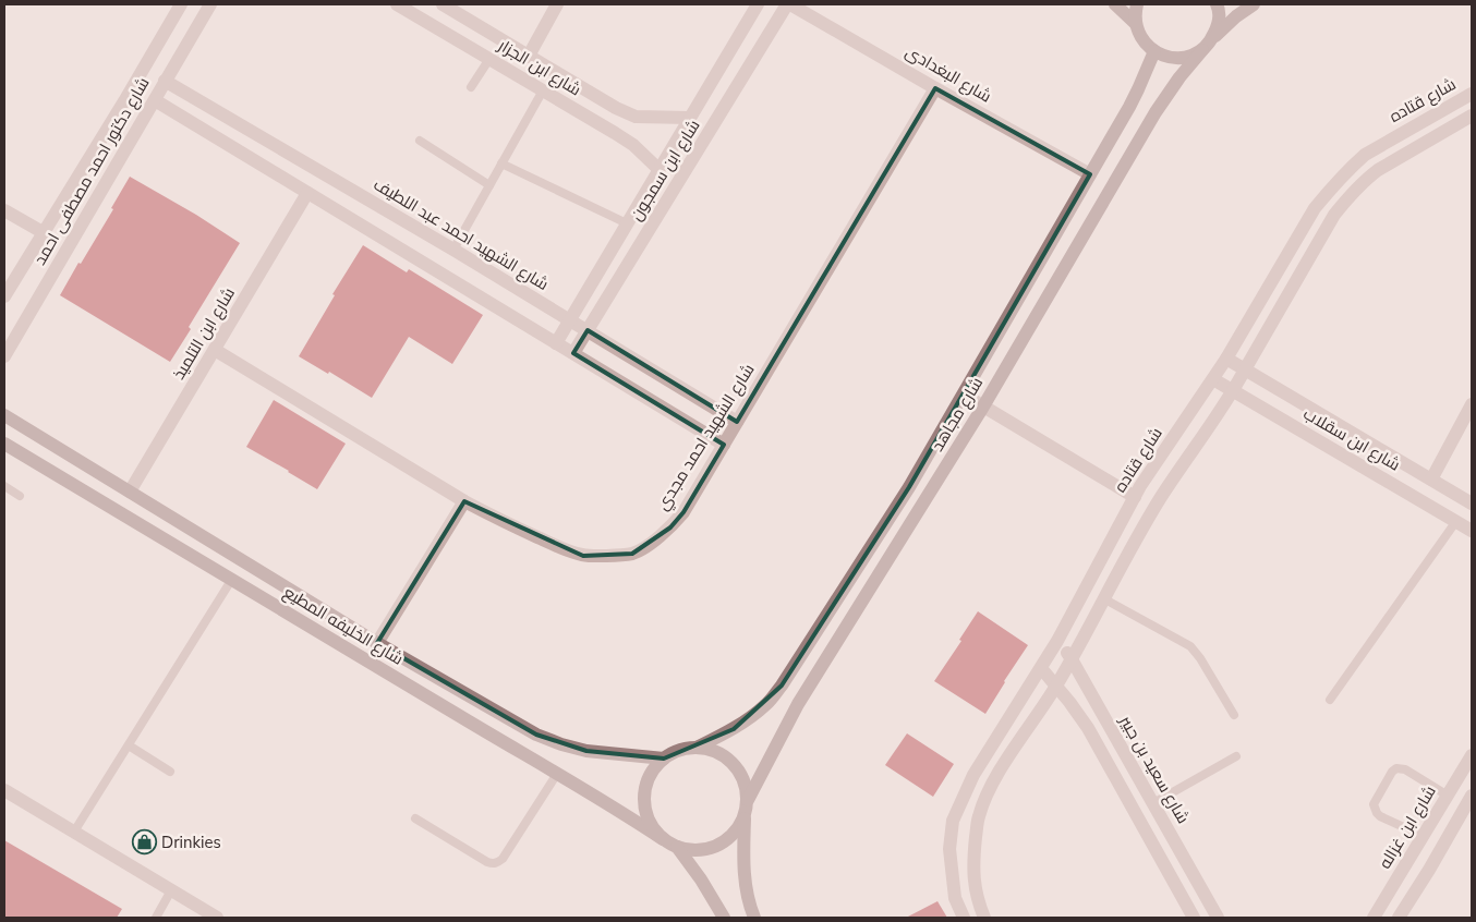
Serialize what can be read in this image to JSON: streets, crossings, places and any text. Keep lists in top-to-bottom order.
{
  "streets": {
    "street": [
      "شارع ابن الجزار",
      "شارع البغدادى",
      "شارع قتاده",
      "شارع ابن سمجون",
      "شارع دكتور احمد مصطفى احمد",
      "شارع الشهيد احمد عبد اللطيف",
      "شارع ابن التلميذ",
      "شارع مجاهد",
      "شارع الشهيد احمد مجدي",
      "شارع ابن سقلاب",
      "شارع الخليفه المطيع",
      "شارع سعيد بن جبير",
      "شارع ابن غزاله"
    ]
  },
  "crossings": [
    ["شارع ابن الجزار", "شارع ابن سمجون"],
    ["شارع البغدادى", "شارع ابن سمجون"],
    ["شارع البغدادى", "شارع مجاهد"],
    ["شارع البغدادى", "شارع الشهيد احمد مجدي"],
    ["شارع قتاده", "شارع ابن سقلاب"],
    ["شارع قتاده", "شارع سعيد بن جبير"],
    ["شارع ابن سمجون", "شارع الشهيد احمد عبد اللطيف"],
    ["شارع دكتور احمد مصطفى احمد", "شارع الشهيد احمد عبد اللطيف"],
    ["شارع الشهيد احمد عبد اللطيف", "شارع الشهيد احمد مجدي"],
    ["شارع ابن التلميذ", "شارع الشهيد احمد مجدي"],
    ["شارع ابن التلميذ", "شارع الخليفه المطيع"],
    ["شارع مجاهد", "شارع الخليفه المطيع"]
  ],
  "places": {
    "shop": ["Drinkies"]
  }
}
